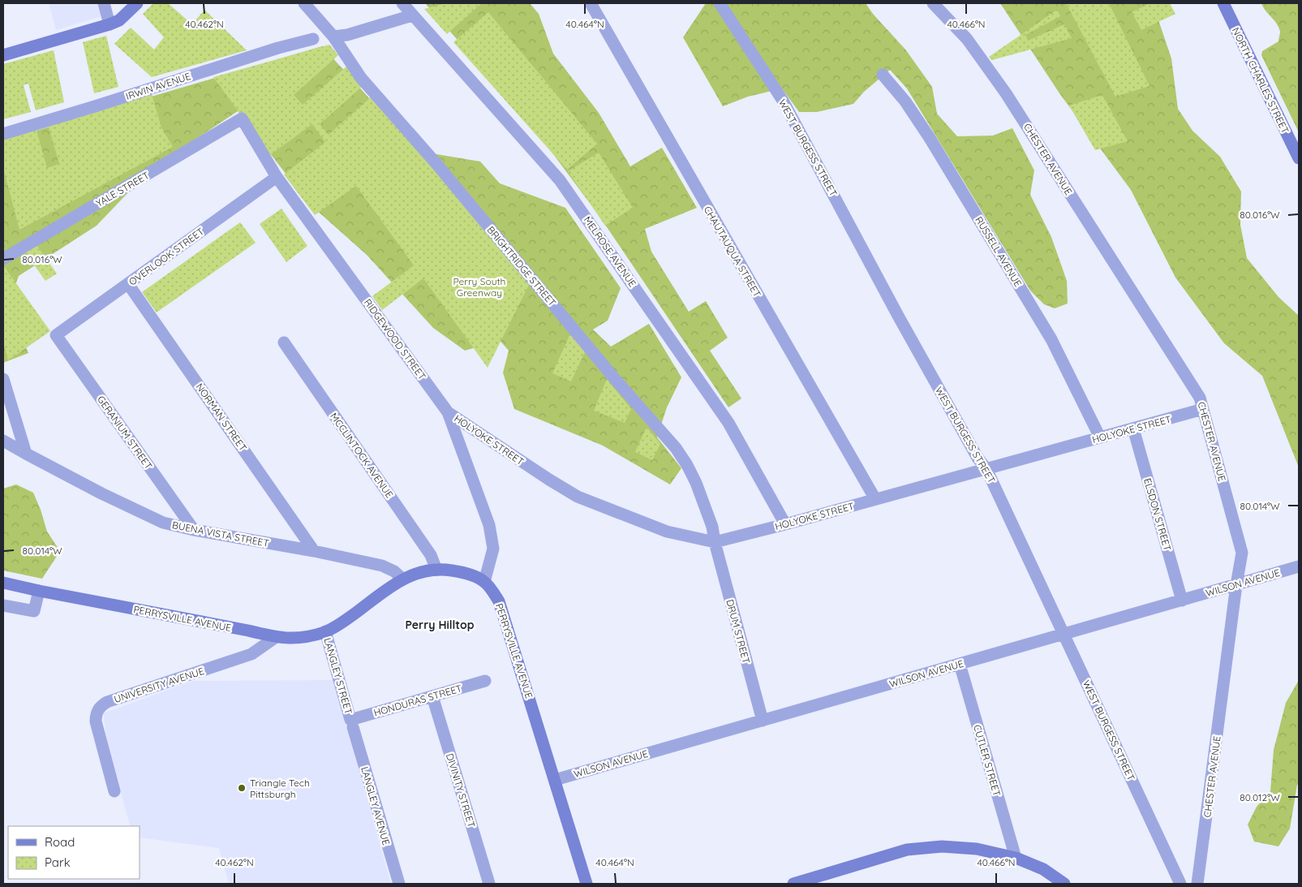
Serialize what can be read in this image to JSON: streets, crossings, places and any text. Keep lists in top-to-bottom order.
{
  "streets": {
    "street": [
      "NORTH CHARLES STREET",
      "IRWIN AVENUE",
      "WEST BURGESS STREET",
      "CHESTER AVENUE",
      "YALE STREET",
      "MELROSE AVENUE",
      "CHAUTAUQUA STREET",
      "RUSSELL AVENUE",
      "OVERLOOK STREET",
      "BRIGHTRIDGE STREET",
      "RIDGEWOOD STREET",
      "NORMAN STREET",
      "HOLYOKE STREET",
      "GERANIUM STREET",
      "MCCLINTOCK AVENUE",
      "ELSDON STREET",
      "BUENA VISTA STREET",
      "WILSON AVENUE",
      "PERRYSVILLE AVENUE",
      "DRUM STREET",
      "LANGLEY STREET",
      "UNIVERSITY AVENUE",
      "HONDURAS STREET",
      "CUTLER STREET",
      "DIVINITY STREET",
      "LANGLEY AVENUE"
    ]
  },
  "crossings": [
    ["WEST BURGESS STREET", "HOLYOKE STREET"],
    ["WEST BURGESS STREET", "WILSON AVENUE"],
    ["CHESTER AVENUE", "HOLYOKE STREET"],
    ["CHESTER AVENUE", "WILSON AVENUE"],
    ["YALE STREET", "RIDGEWOOD STREET"],
    ["MELROSE AVENUE", "HOLYOKE STREET"],
    ["CHAUTAUQUA STREET", "HOLYOKE STREET"],
    ["RUSSELL AVENUE", "HOLYOKE STREET"],
    ["OVERLOOK STREET", "RIDGEWOOD STREET"],
    ["OVERLOOK STREET", "NORMAN STREET"],
    ["OVERLOOK STREET", "GERANIUM STREET"],
    ["BRIGHTRIDGE STREET", "HOLYOKE STREET"],
    ["BRIGHTRIDGE STREET", "DRUM STREET"],
    ["RIDGEWOOD STREET", "HOLYOKE STREET"],
    ["RIDGEWOOD STREET", "PERRYSVILLE AVENUE"],
    ["NORMAN STREET", "BUENA VISTA STREET"],
    ["HOLYOKE STREET", "ELSDON STREET"],
    ["HOLYOKE STREET", "DRUM STREET"],
    ["GERANIUM STREET", "BUENA VISTA STREET"],
    ["MCCLINTOCK AVENUE", "PERRYSVILLE AVENUE"],
    ["ELSDON STREET", "WILSON AVENUE"],
    ["BUENA VISTA STREET", "PERRYSVILLE AVENUE"],
    ["WILSON AVENUE", "PERRYSVILLE AVENUE"],
    ["WILSON AVENUE", "DRUM STREET"],
    ["WILSON AVENUE", "CUTLER STREET"],
    ["PERRYSVILLE AVENUE", "LANGLEY STREET"],
    ["PERRYSVILLE AVENUE", "UNIVERSITY AVENUE"],
    ["LANGLEY STREET", "HONDURAS STREET"],
    ["LANGLEY STREET", "LANGLEY AVENUE"],
    ["HONDURAS STREET", "DIVINITY STREET"],
    ["HONDURAS STREET", "LANGLEY AVENUE"]
  ],
  "districts": ["Perry Hilltop"],
  "parks": ["Perry South Greenway"],
  "places": ["Triangle Tech Pittsburgh"],
  "legend": ["Road", "Park"],
  "coordinates": [
    "40.462°N",
    "40.464°N",
    "40.466°N",
    "80.016°W",
    "80.014°W",
    "80.012°W"
  ]
}
